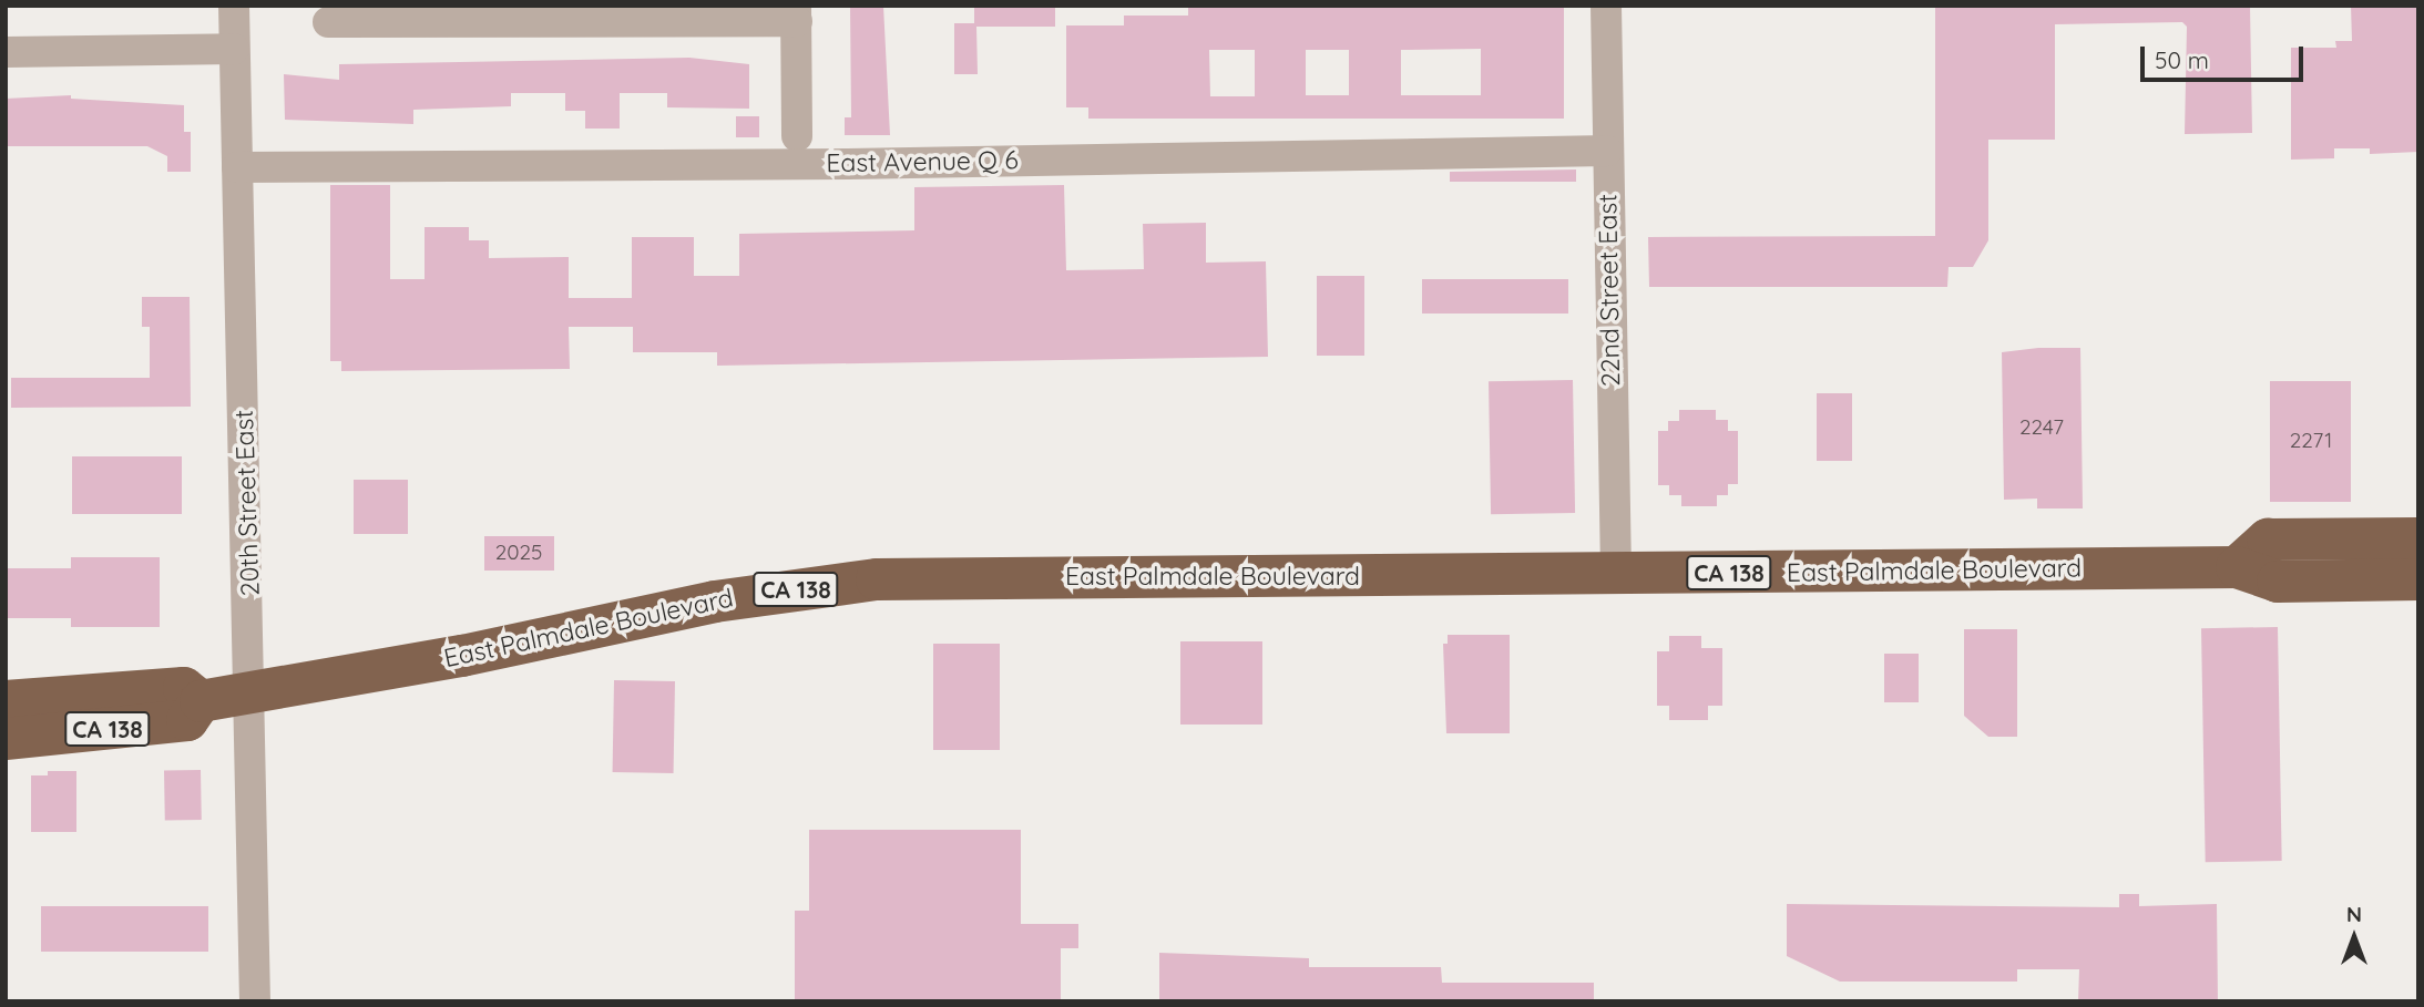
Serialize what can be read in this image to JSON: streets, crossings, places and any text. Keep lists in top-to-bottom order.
{
  "streets": {
    "highway": ["East Palmdale Boulevard", "CA 138"],
    "street": ["East Avenue Q 6", "22nd Street East", "20th Street East"]
  },
  "crossings": [
    ["East Avenue Q 6", "22nd Street East"],
    ["East Avenue Q 6", "20th Street East"],
    ["22nd Street East", "East Palmdale Boulevard"],
    ["20th Street East", "East Palmdale Boulevard"]
  ],
  "house_numbers": ["2247", "2271", "2025"],
  "scale_bar": "50 m",
  "north": "top"
}
